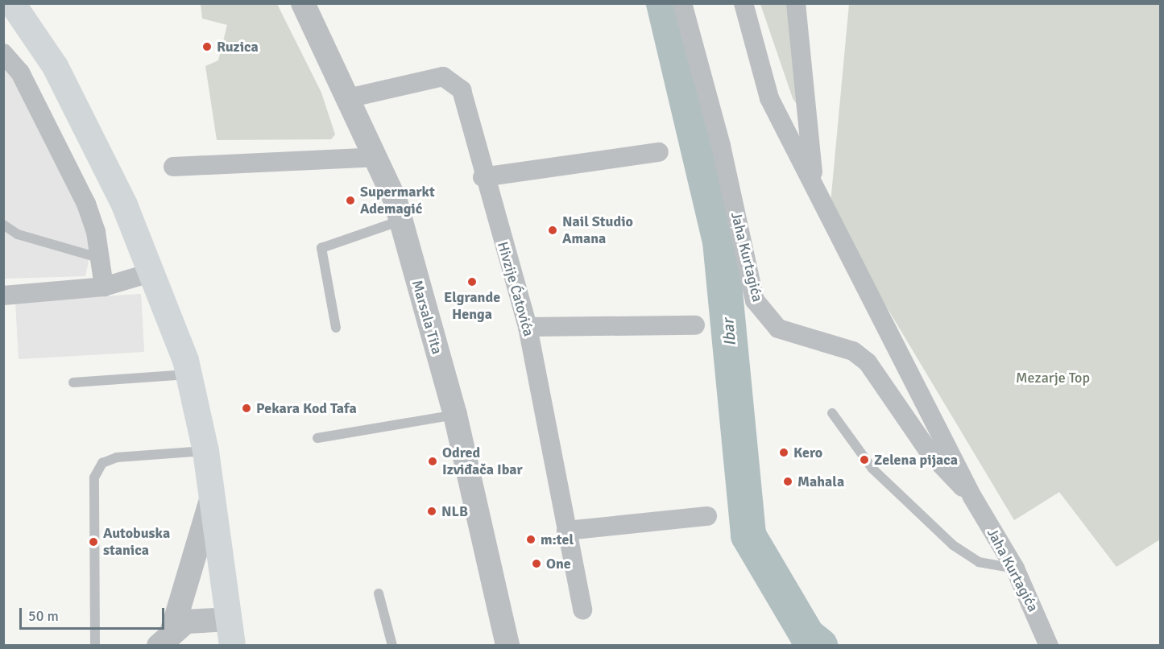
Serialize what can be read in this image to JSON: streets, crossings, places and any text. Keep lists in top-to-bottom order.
{
  "streets": {
    "street": ["Jaha Kurtagića", "Hivzije Ćatovića", "Marsala Tita"]
  },
  "crossings": [
    ["Hivzije Ćatovića", "Marsala Tita"]
  ],
  "water": ["Ibar"],
  "parks": ["Mezarje Top"],
  "places": [
    "Ruzica",
    "Supermarkt Ademagić",
    "Nail Studio Amana",
    "Elgrande Henga",
    "Pekara Kod Tafa",
    "Kero",
    "Zelena pijaca",
    "Odred Izviđača Ibar",
    "Mahala",
    "NLB",
    "m:tel",
    "Autobuska stanica",
    "One"
  ],
  "scale_bar": "50 m"
}
